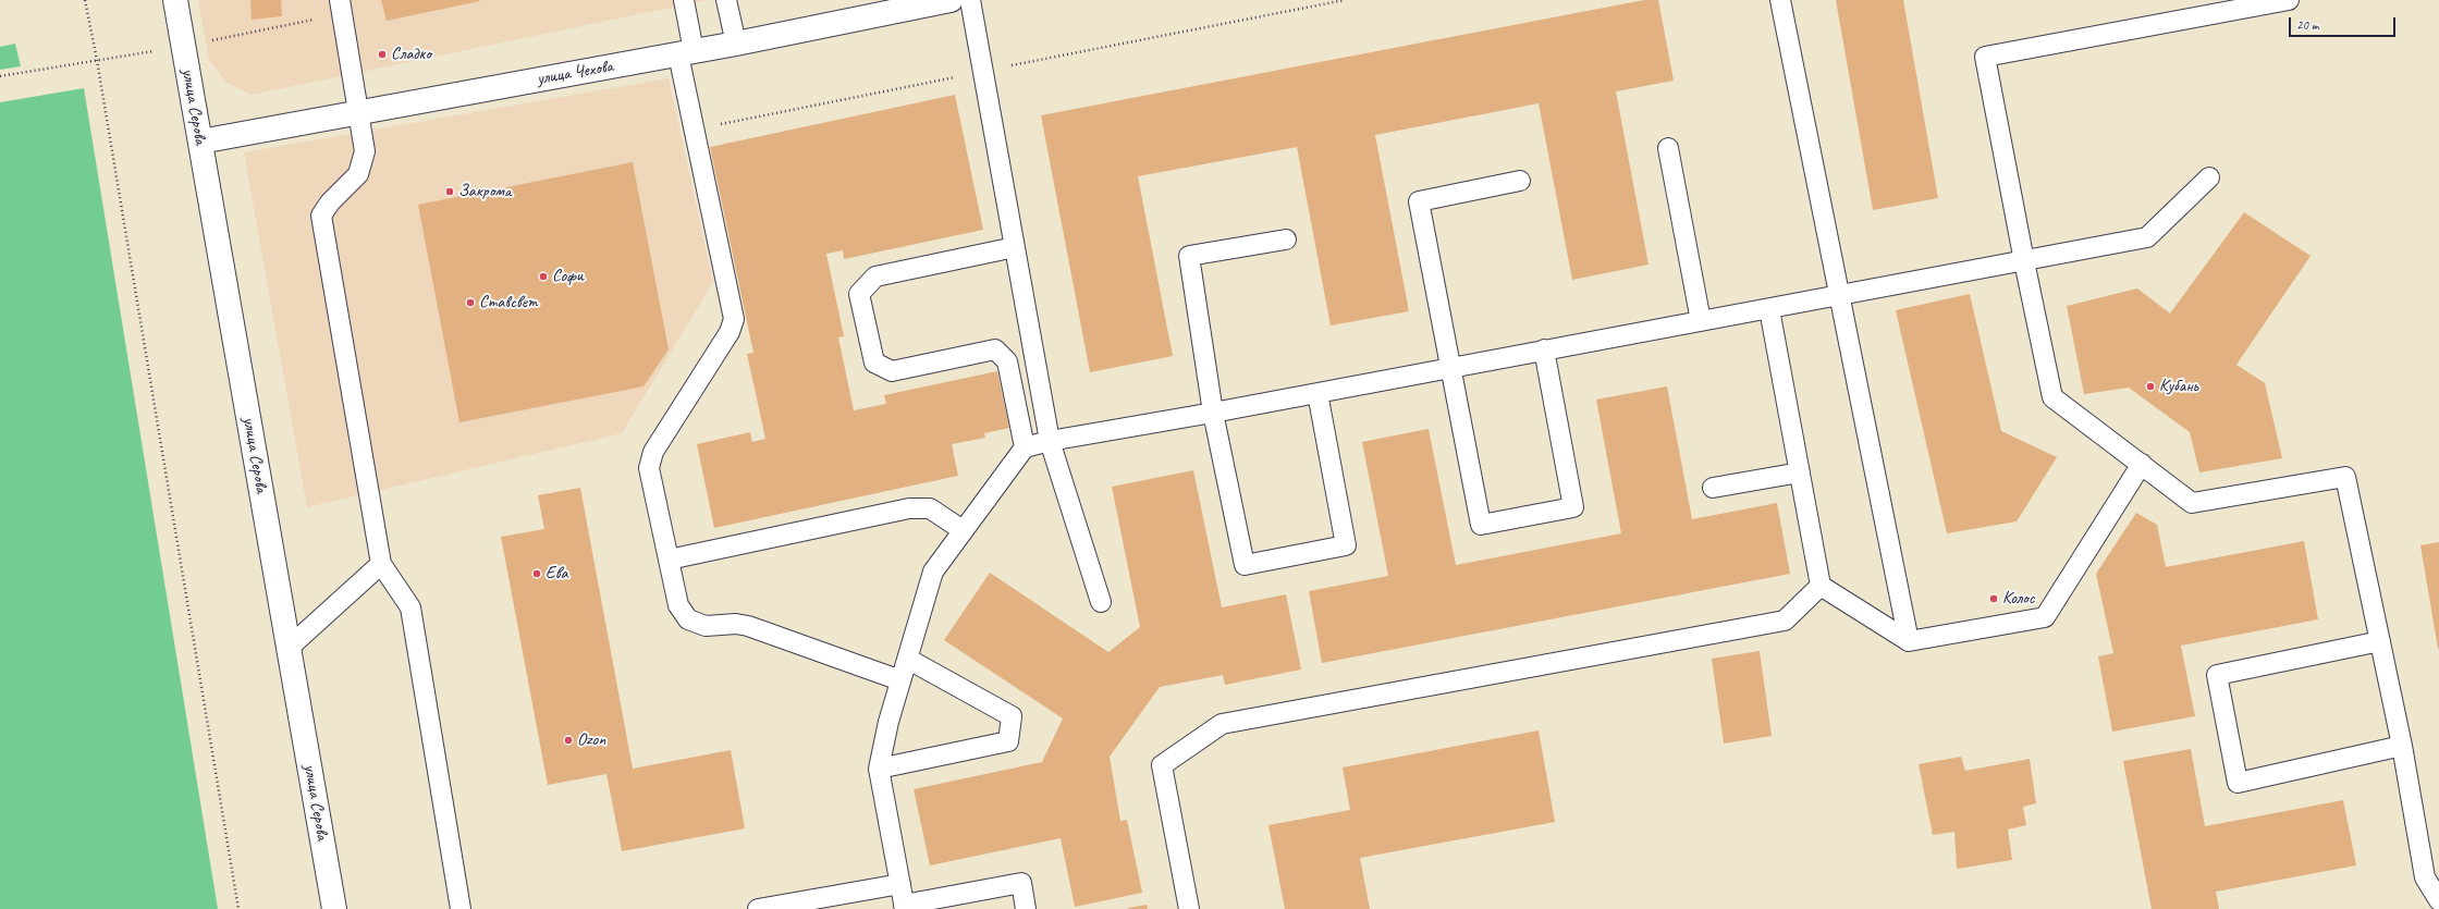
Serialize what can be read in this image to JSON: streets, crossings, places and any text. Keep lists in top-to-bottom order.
{
  "streets": {
    "street": ["улица Чехова", "улица Серова"]
  },
  "crossings": [
    ["улица Чехова", "улица Серова"]
  ],
  "places": [
    "Сладко",
    "Закрома",
    "Софи",
    "Ставсвет",
    "Кубань",
    "Ева",
    "Колос",
    "Ozon"
  ],
  "scale_bar": "20 m"
}
